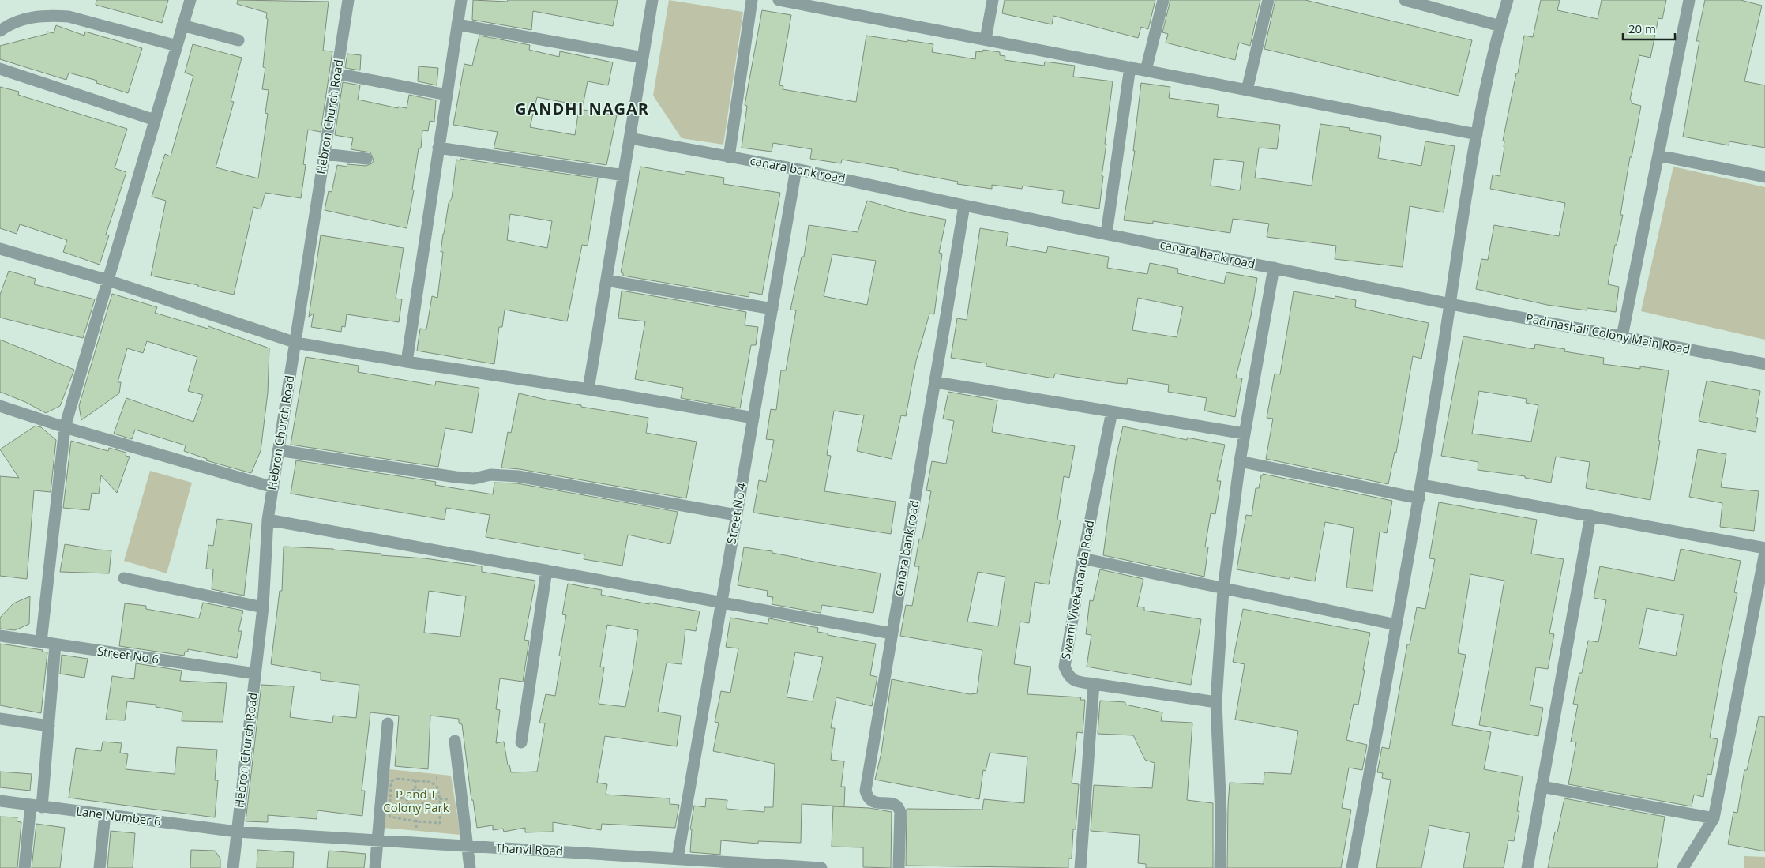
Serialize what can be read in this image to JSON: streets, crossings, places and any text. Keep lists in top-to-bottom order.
{
  "streets": {
    "street": [
      "Hebron Church Road",
      "canara bank road",
      "Padmashali Colony Main Road",
      "Street No 4",
      "Swami Vivekananda Road",
      "Street No 6",
      "Lane Number 6",
      "Thanvi Road"
    ]
  },
  "crossings": [
    ["Hebron Church Road", "Street No 6"],
    ["Hebron Church Road", "Lane Number 6"],
    ["Hebron Church Road", "Thanvi Road"],
    ["canara bank road", "Padmashali Colony Main Road"],
    ["canara bank road", "Street No 4"],
    ["Street No 4", "Thanvi Road"],
    ["Lane Number 6", "Thanvi Road"]
  ],
  "districts": ["GANDHI NAGAR"],
  "parks": ["P and T Colony Park"],
  "scale_bar": "20 m"
}
